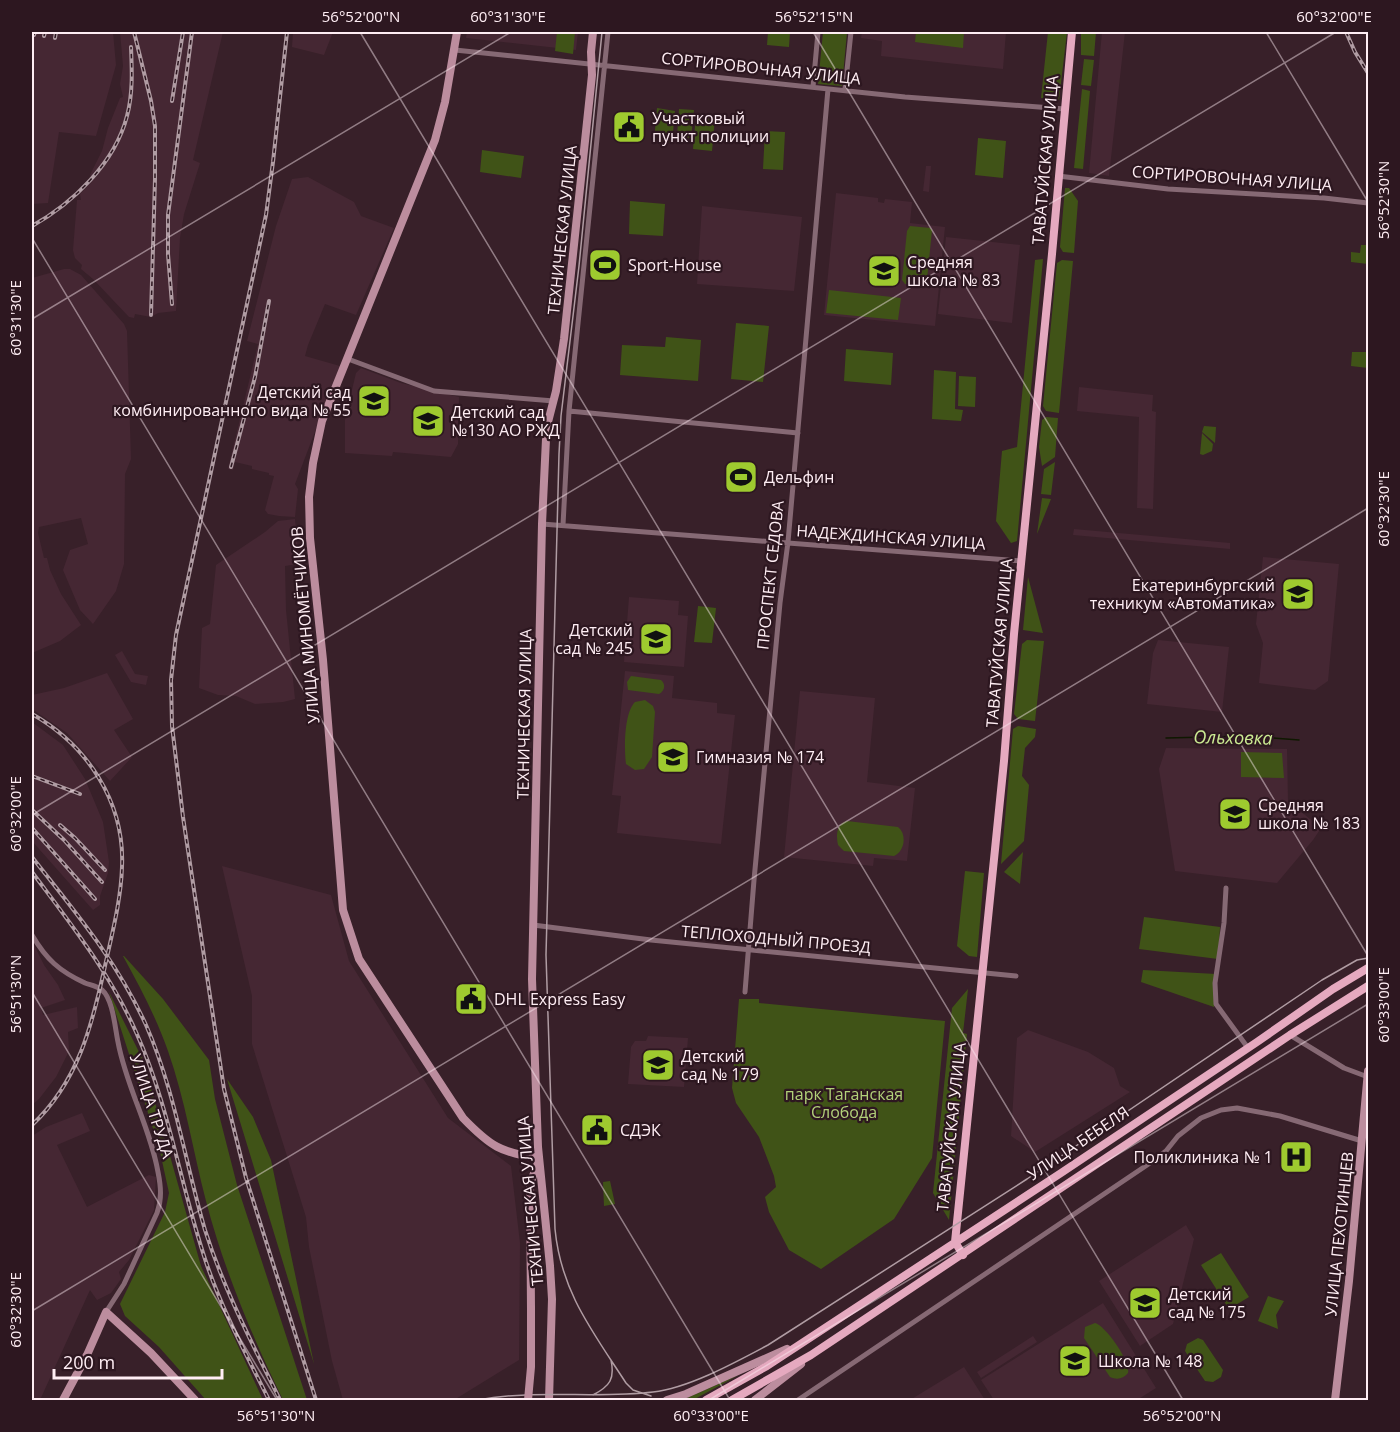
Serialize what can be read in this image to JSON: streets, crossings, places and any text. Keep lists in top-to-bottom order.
{
  "streets": {
    "main road": [
      "ТАВАТУЙСКАЯ УЛИЦА",
      "ТЕХНИЧЕСКАЯ УЛИЦА",
      "УЛИЦА МИНОМЁТЧИКОВ",
      "УЛИЦА БЕБЕЛЯ",
      "УЛИЦА ПЕХОТИНЦЕВ"
    ],
    "street": [
      "СОРТИРОВОЧНАЯ УЛИЦА",
      "НАДЕЖДИНСКАЯ УЛИЦА",
      "ПРОСПЕКТ СЕДОВА",
      "ТЕПЛОХОДНЫЙ ПРОЕЗД",
      "УЛИЦА ТРУДА"
    ]
  },
  "crossings": [
    ["СОРТИРОВОЧНАЯ УЛИЦА", "ТАВАТУЙСКАЯ УЛИЦА"],
    ["СОРТИРОВОЧНАЯ УЛИЦА", "ТЕХНИЧЕСКАЯ УЛИЦА"],
    ["СОРТИРОВОЧНАЯ УЛИЦА", "ПРОСПЕКТ СЕДОВА"],
    ["СОРТИРОВОЧНАЯ УЛИЦА", "УЛИЦА МИНОМЁТЧИКОВ"],
    ["ТАВАТУЙСКАЯ УЛИЦА", "НАДЕЖДИНСКАЯ УЛИЦА"],
    ["ТАВАТУЙСКАЯ УЛИЦА", "ТЕПЛОХОДНЫЙ ПРОЕЗД"],
    ["ТАВАТУЙСКАЯ УЛИЦА", "УЛИЦА БЕБЕЛЯ"],
    ["ТЕХНИЧЕСКАЯ УЛИЦА", "НАДЕЖДИНСКАЯ УЛИЦА"],
    ["ТЕХНИЧЕСКАЯ УЛИЦА", "УЛИЦА МИНОМЁТЧИКОВ"],
    ["ТЕХНИЧЕСКАЯ УЛИЦА", "ТЕПЛОХОДНЫЙ ПРОЕЗД"],
    ["НАДЕЖДИНСКАЯ УЛИЦА", "ПРОСПЕКТ СЕДОВА"],
    ["ПРОСПЕКТ СЕДОВА", "ТЕПЛОХОДНЫЙ ПРОЕЗД"]
  ],
  "water": ["Ольховка"],
  "parks": ["парк Таганская Слобода"],
  "places": {
    "public building": ["Участковый пункт полиции", "DHL Express Easy", "СДЭК"],
    "sports": ["Sport-House", "Дельфин"],
    "school or university": [
      "Средняя школа № 83",
      "Детский сад комбинированного вида № 55",
      "Детский сад №130 АО РЖД",
      "Екатеринбургский техникум «Автоматика»",
      "Детский сад № 245",
      "Гимназия № 174",
      "Средняя школа № 183",
      "Детский сад № 179",
      "Детский сад № 175",
      "Школа № 148"
    ],
    "hospital": ["Поликлиника № 1"]
  },
  "scale_bar": "200 m",
  "coordinates": [
    "56°52'00\"N",
    "60°31'30\"E",
    "56°52'15\"N",
    "60°32'00\"E",
    "56°52'30\"N",
    "60°32'30\"E",
    "56°51'30\"N",
    "60°33'00\"E"
  ]
}
